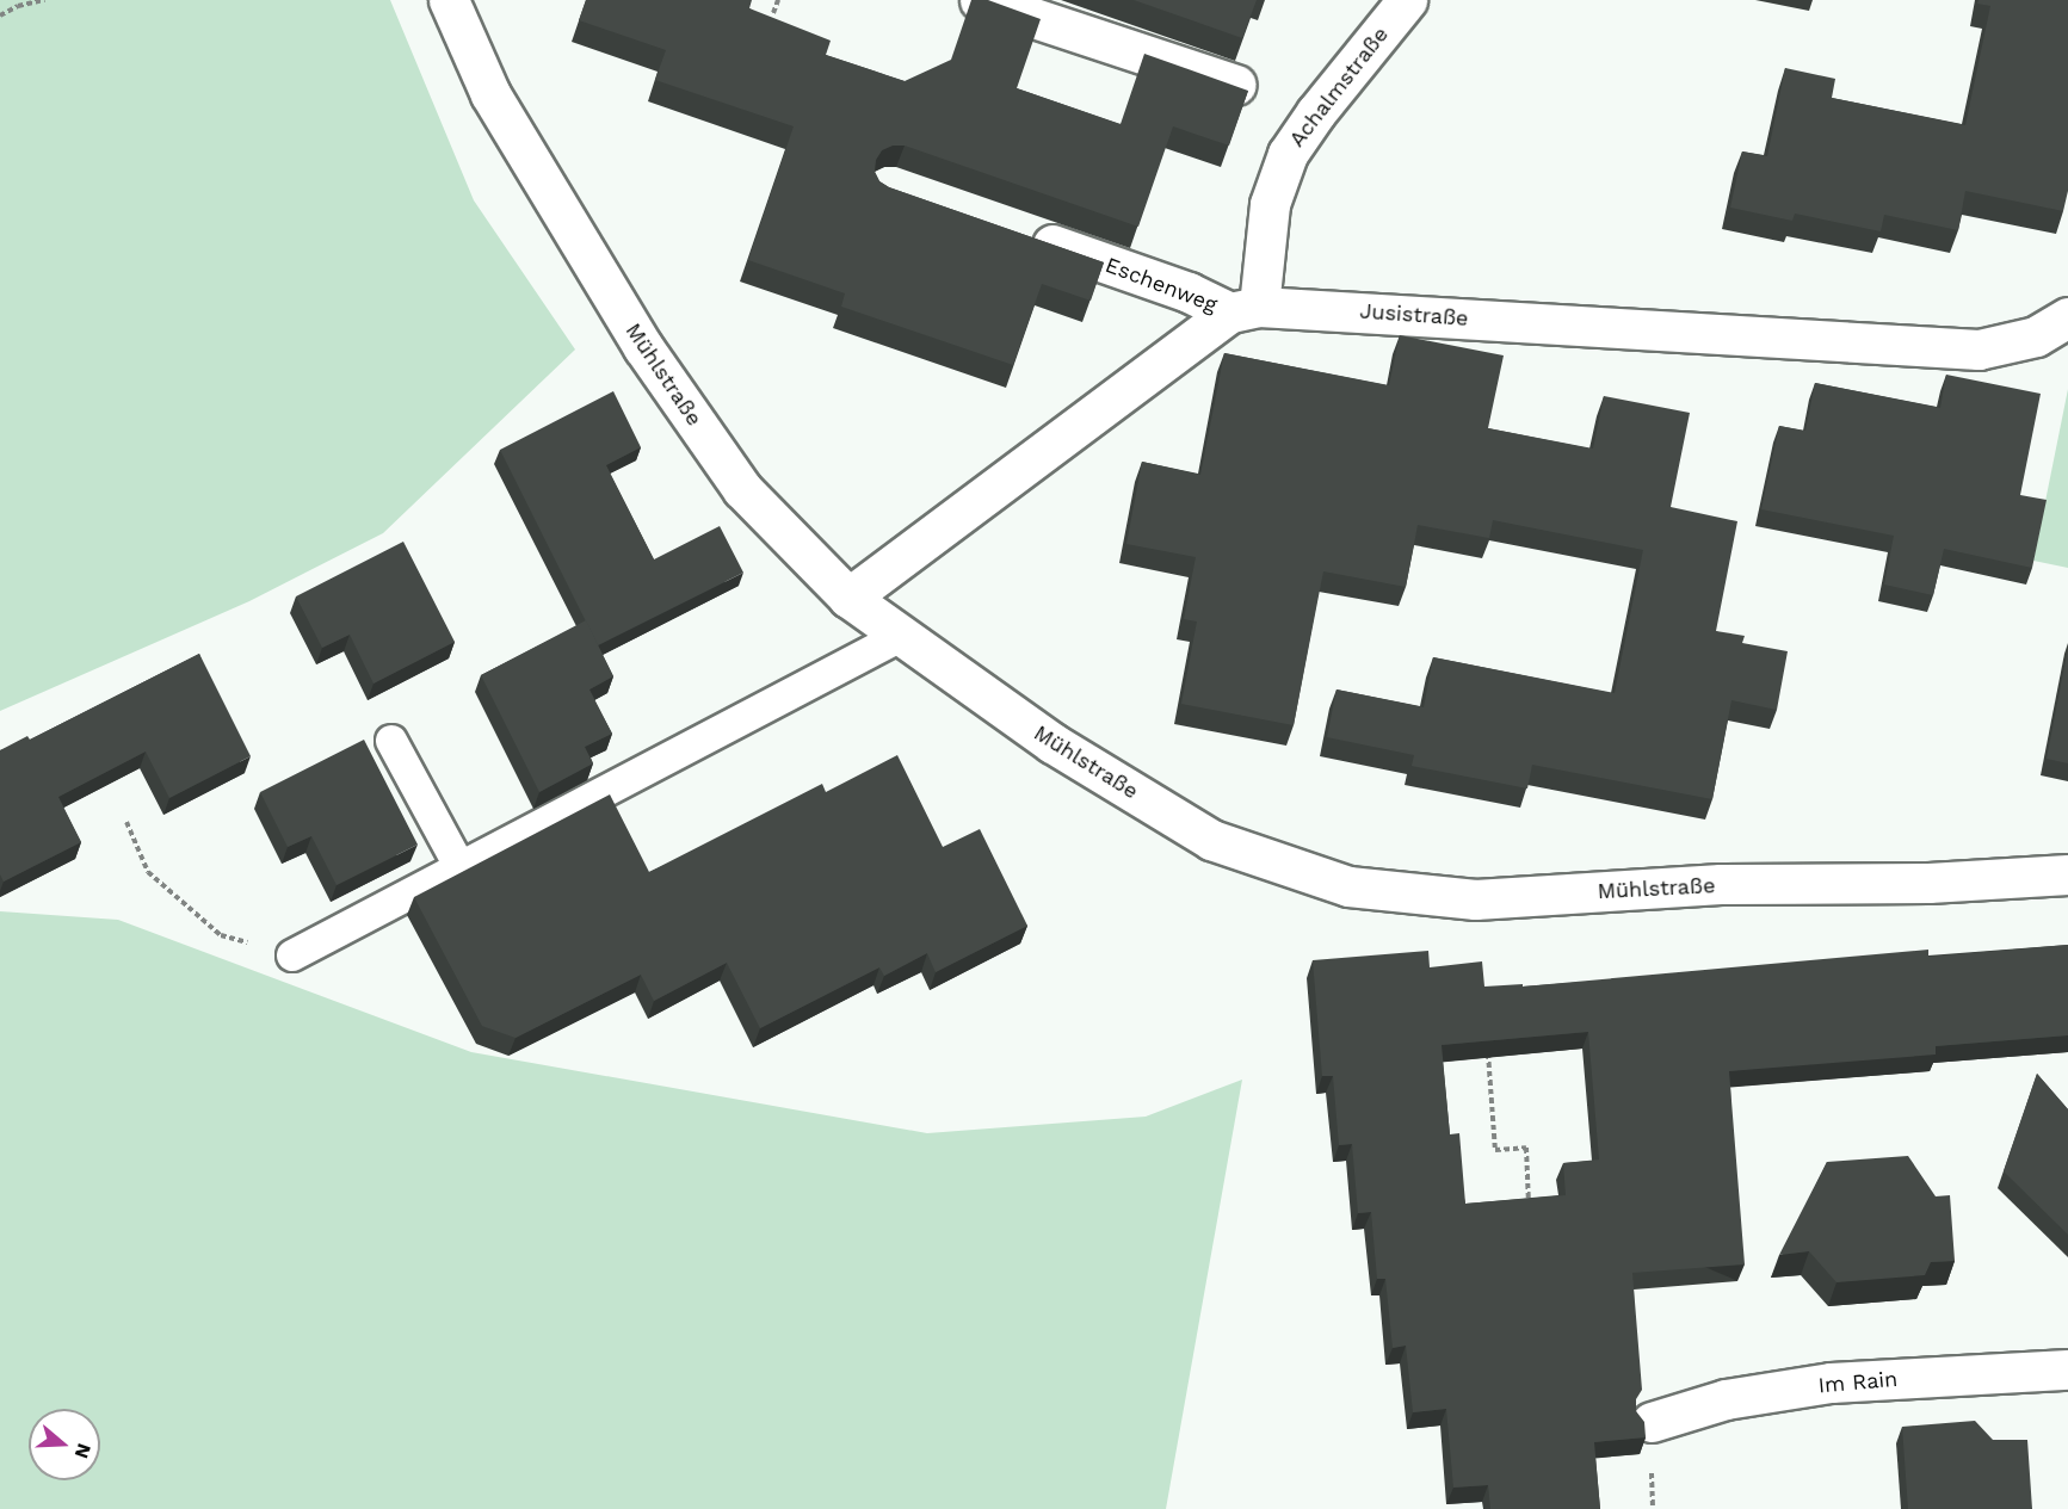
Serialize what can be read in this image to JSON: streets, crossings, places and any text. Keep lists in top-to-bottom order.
{
  "streets": {
    "street": [
      "Achalmstraße",
      "Eschenweg",
      "Jusistraße",
      "Mühlstraße",
      "Im Rain"
    ]
  },
  "crossings": [
    ["Achalmstraße", "Eschenweg"],
    ["Achalmstraße", "Jusistraße"],
    ["Eschenweg", "Jusistraße"]
  ],
  "north": "right"
}
